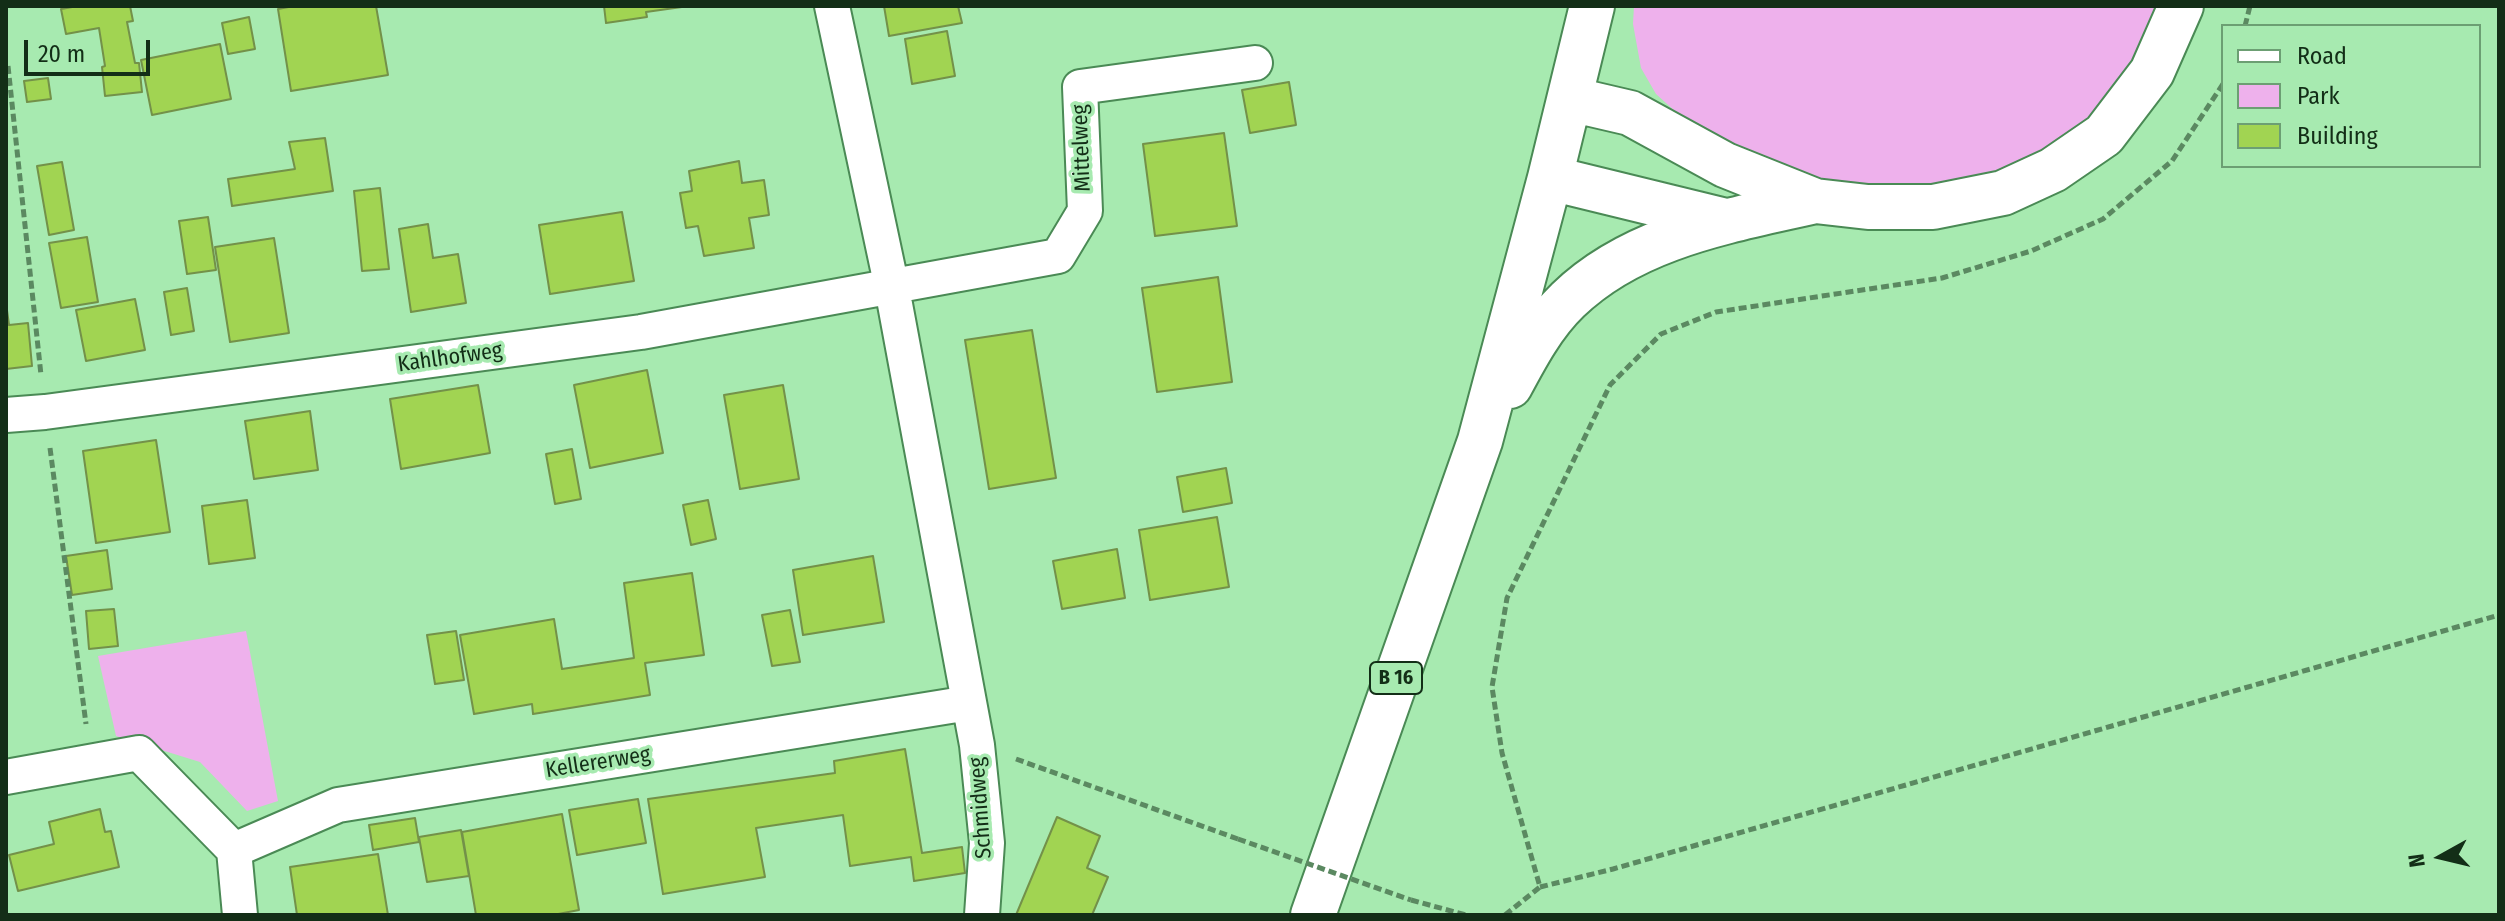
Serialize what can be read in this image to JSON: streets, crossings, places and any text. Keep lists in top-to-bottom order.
{
  "streets": {
    "main road": ["B 16"],
    "street": [
      "Mittelweg",
      "Kahlhofweg",
      "Kellererweg",
      "Schmidweg"
    ]
  },
  "crossings": [
    ["Mittelweg", "Kahlhofweg"],
    ["Kellererweg", "Schmidweg"]
  ],
  "legend": ["Road", "Park", "Building"],
  "scale_bar": "20 m",
  "north": "left"
}
